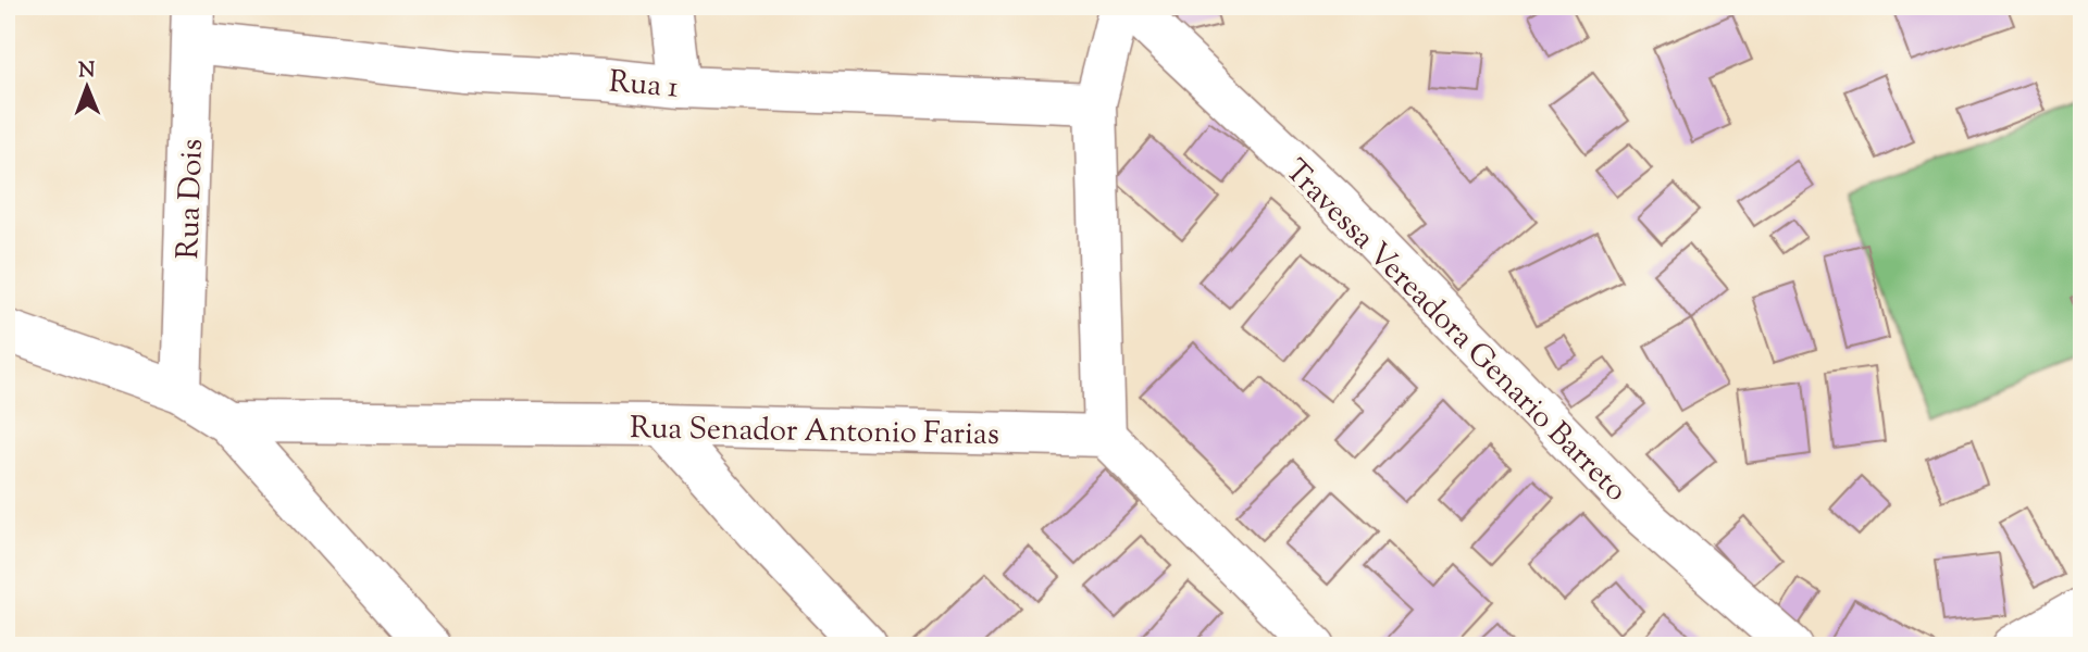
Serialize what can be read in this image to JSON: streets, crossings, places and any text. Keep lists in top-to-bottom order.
{
  "streets": {
    "street": [
      "Rua 1",
      "Rua Dois",
      "Travessa Vereadora Genario Barreto",
      "Rua Senador Antonio Farias"
    ]
  },
  "crossings": [
    ["Rua 1", "Rua Dois"]
  ],
  "north": "top"
}
